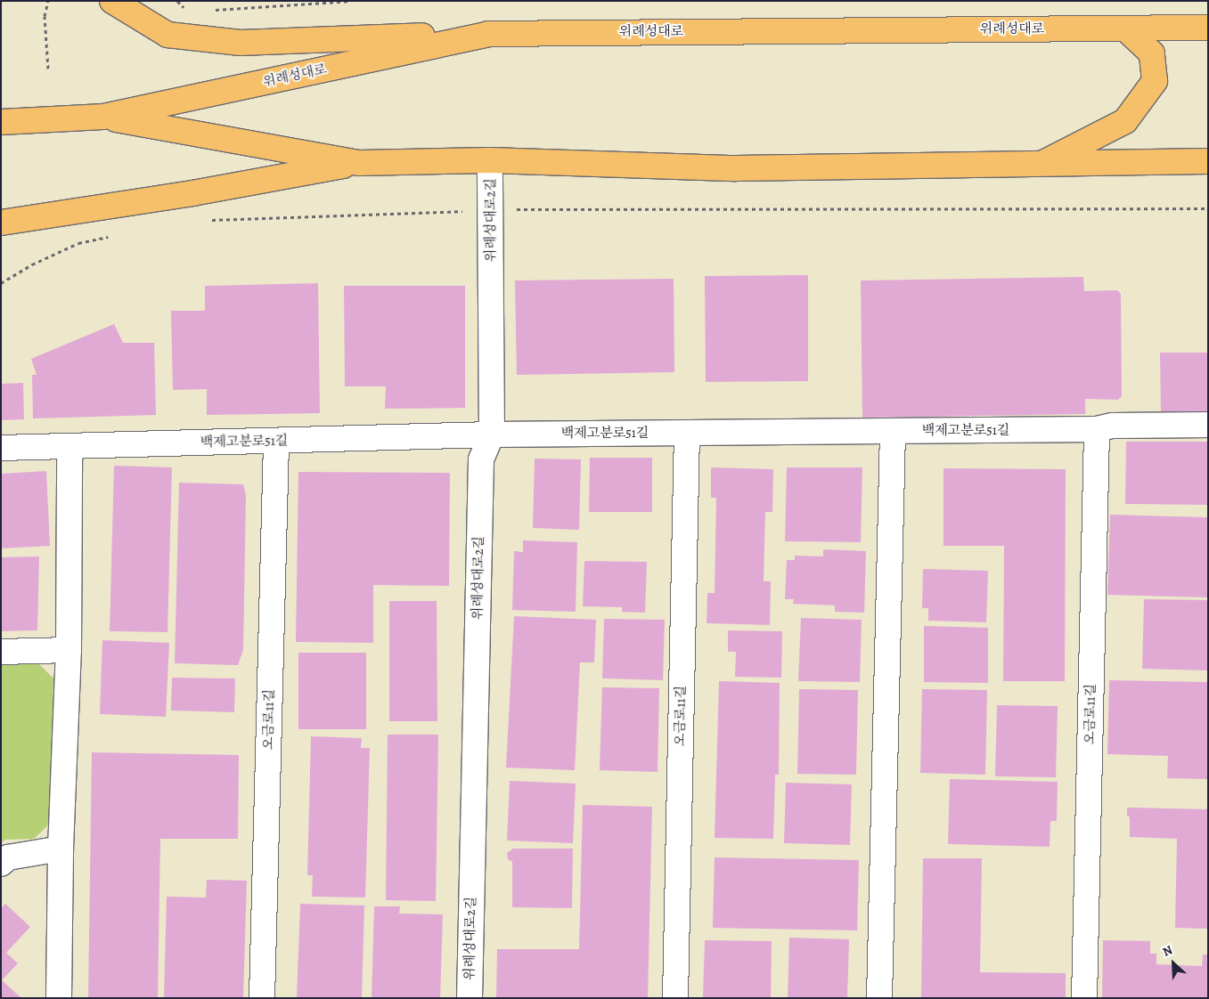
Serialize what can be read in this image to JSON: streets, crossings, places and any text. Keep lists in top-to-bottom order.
{
  "streets": {
    "main road": ["위례성대로"],
    "street": ["위례성대로2길", "백제고분로51길", "오금로11길"]
  },
  "crossings": [
    ["위례성대로", "위례성대로2길"],
    ["위례성대로2길", "백제고분로51길"],
    ["백제고분로51길", "오금로11길"]
  ],
  "north": "top left"
}
